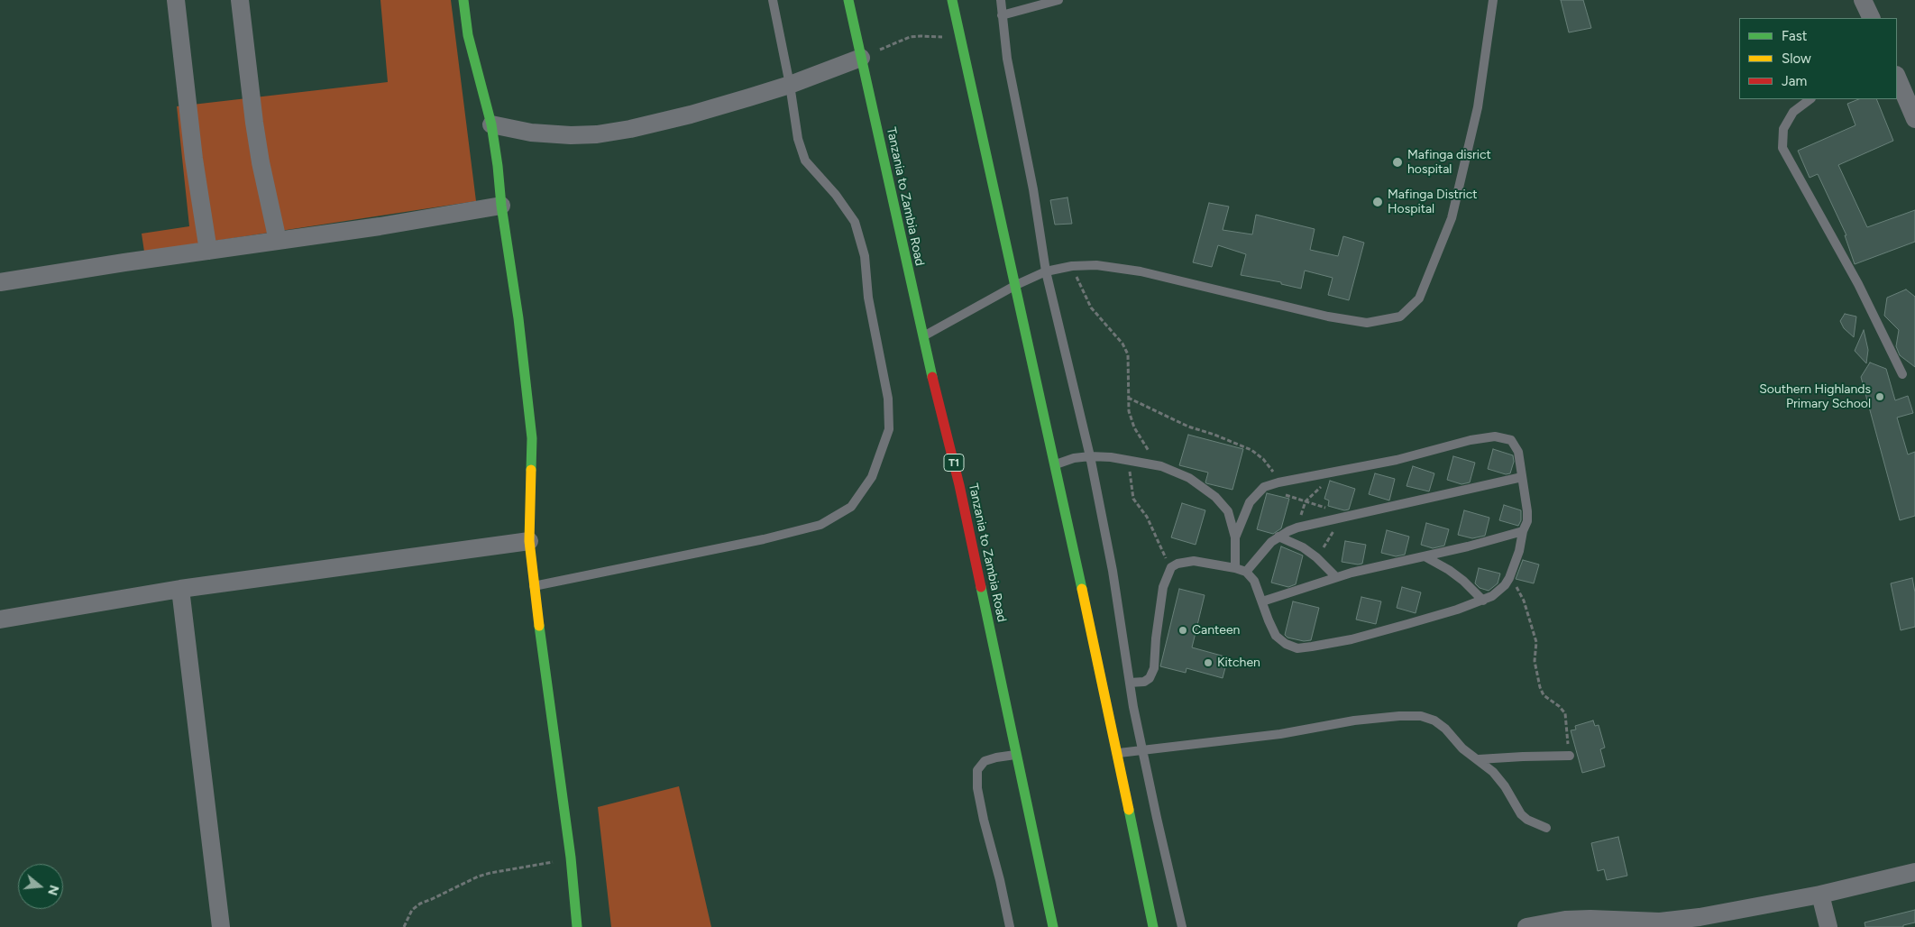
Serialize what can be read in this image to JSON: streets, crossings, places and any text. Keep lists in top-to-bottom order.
{
  "streets": {
    "main road": ["Tanzania to Zambia Road", "T1"]
  },
  "places": [
    "Mafinga disrict hospital",
    "Mafinga District Hospital",
    "Southern Highlands Primary School",
    "Canteen",
    "Kitchen"
  ],
  "legend": ["Fast", "Slow", "Jam"],
  "north": "right"
}
